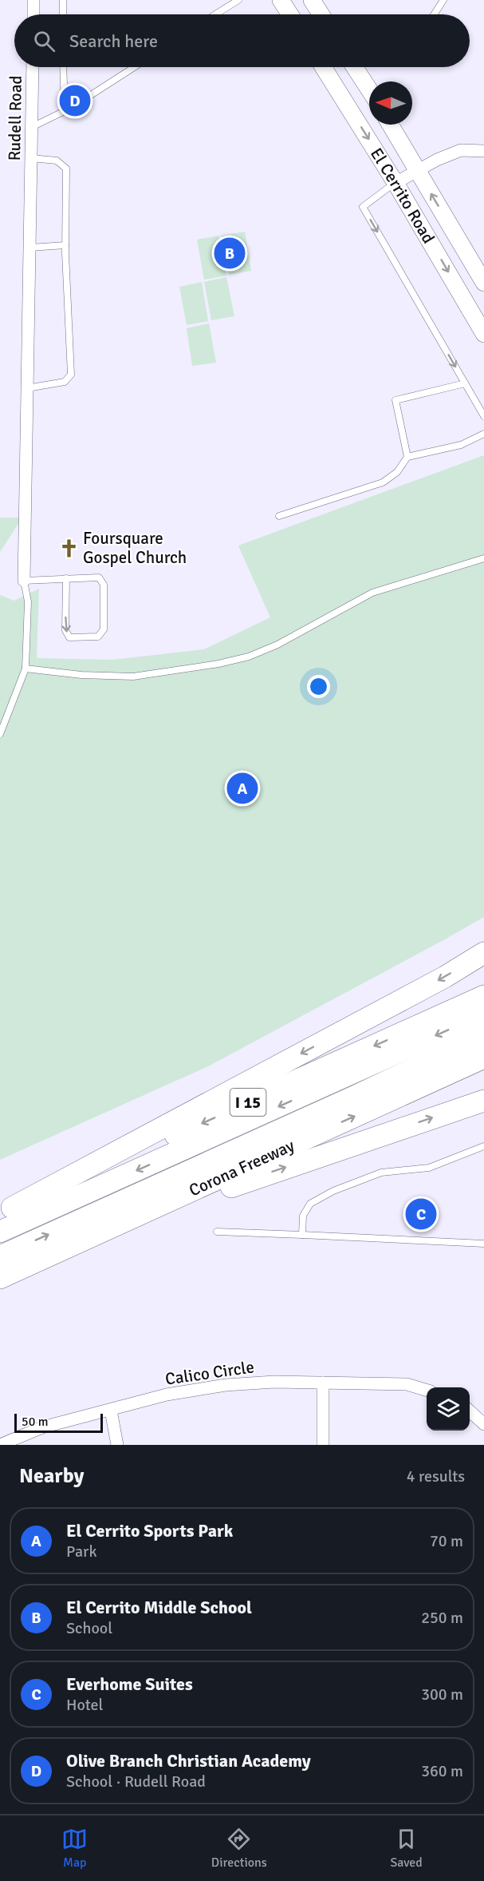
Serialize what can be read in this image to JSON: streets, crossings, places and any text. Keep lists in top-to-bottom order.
{
  "streets": {
    "highway": ["I 15", "Corona Freeway"],
    "main road": ["El Cerrito Road"],
    "street": ["Rudell Road", "Calico Circle"]
  },
  "places": {
    "church": ["Foursquare Gospel Church"]
  },
  "scale_bar": "50 m",
  "north": "left",
  "page": {
    "search": "Search here",
    "pins": [
      "D",
      "B",
      "A",
      "C"
    ],
    "scale": "50 m",
    "heading": ["Nearby", "4 results"],
    "list": [
      {
        "mark": "A",
        "name": "El Cerrito Sports Park",
        "note": "Park",
        "value": "70 m"
      },
      {
        "mark": "B",
        "name": "El Cerrito Middle School",
        "note": "School",
        "value": "250 m"
      },
      {
        "mark": "C",
        "name": "Everhome Suites",
        "note": "Hotel",
        "value": "300 m"
      },
      {
        "mark": "D",
        "name": "Olive Branch Christian Academy",
        "note": "School · Rudell Road",
        "value": "360 m"
      }
    ],
    "nav": ["Map", "Directions", "Saved"]
  }
}
